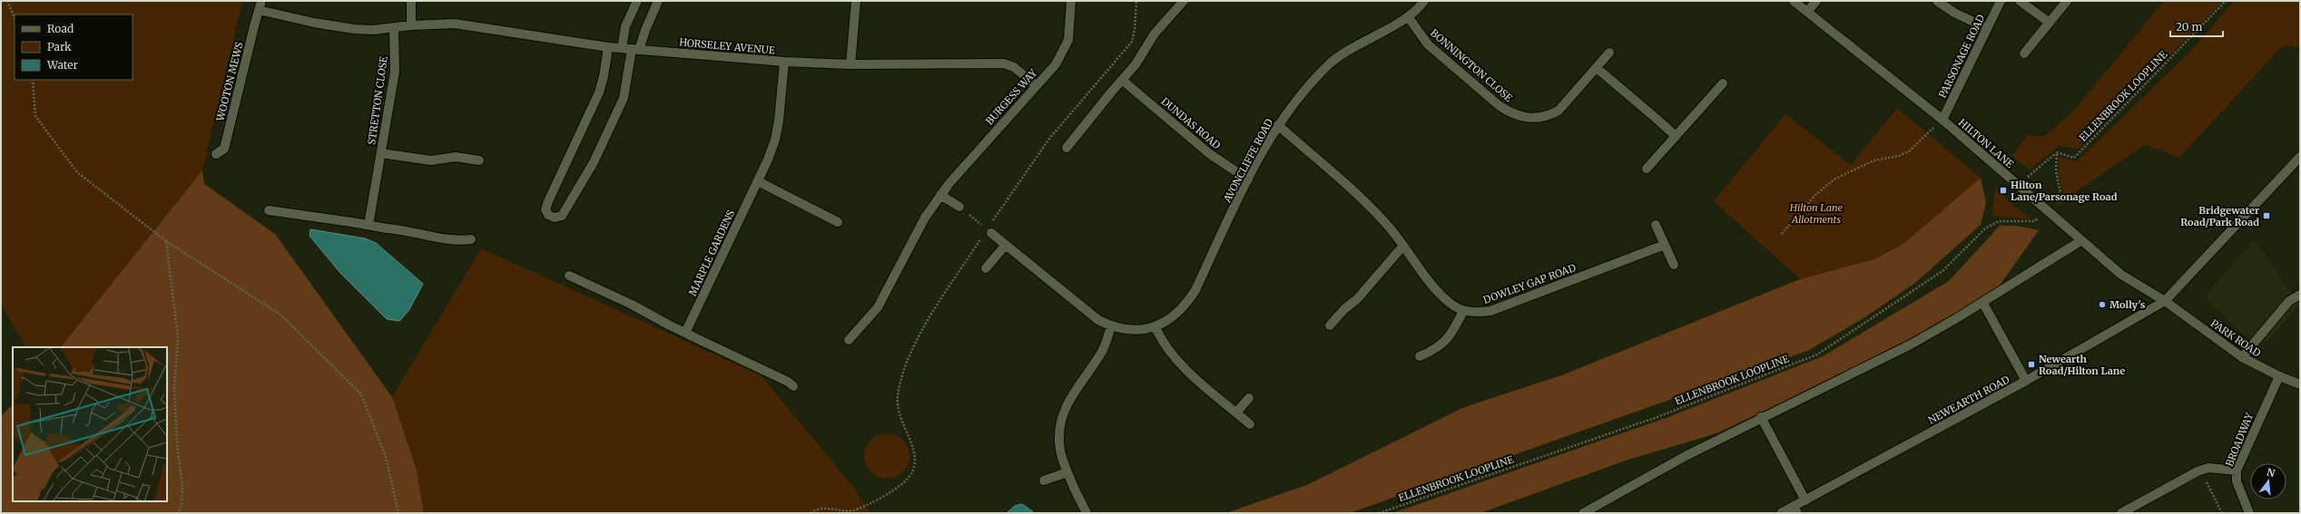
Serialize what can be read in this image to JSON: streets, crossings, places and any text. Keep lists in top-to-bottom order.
{
  "streets": {
    "street": [
      "HORSELEY AVENUE",
      "PARSONAGE ROAD",
      "BONNINGTON CLOSE",
      "WOOTON MEWS",
      "BURGESS WAY",
      "STRETTON CLOSE",
      "DUNDAS ROAD",
      "HILTON LANE",
      "AVONCLIFFE ROAD",
      "MARPLE GARDENS",
      "DOWLEY GAP ROAD",
      "PARK ROAD",
      "NEWEARTH ROAD",
      "BROADWAY"
    ],
    "path": ["ELLENBROOK LOOPLINE"]
  },
  "crossings": [
    ["HORSELEY AVENUE", "WOOTON MEWS"],
    ["HORSELEY AVENUE", "BURGESS WAY"],
    ["HORSELEY AVENUE", "MARPLE GARDENS"],
    ["PARSONAGE ROAD", "HILTON LANE"],
    ["BONNINGTON CLOSE", "AVONCLIFFE ROAD"],
    ["WOOTON MEWS", "STRETTON CLOSE"],
    ["ELLENBROOK LOOPLINE", "HILTON LANE"],
    ["DUNDAS ROAD", "AVONCLIFFE ROAD"],
    ["HILTON LANE", "PARK ROAD"],
    ["HILTON LANE", "NEWEARTH ROAD"],
    ["AVONCLIFFE ROAD", "DOWLEY GAP ROAD"],
    ["PARK ROAD", "NEWEARTH ROAD"],
    ["PARK ROAD", "BROADWAY"]
  ],
  "parks": ["Hilton Lane Allotments"],
  "places": {
    "transit": ["Hilton Lane/Parsonage Road", "Bridgewater Road/Park Road", "Newearth Road/Hilton Lane"],
    "other": ["Molly's"]
  },
  "legend": ["Road", "Park", "Water"],
  "scale_bar": "20 m",
  "north": "top"
}
